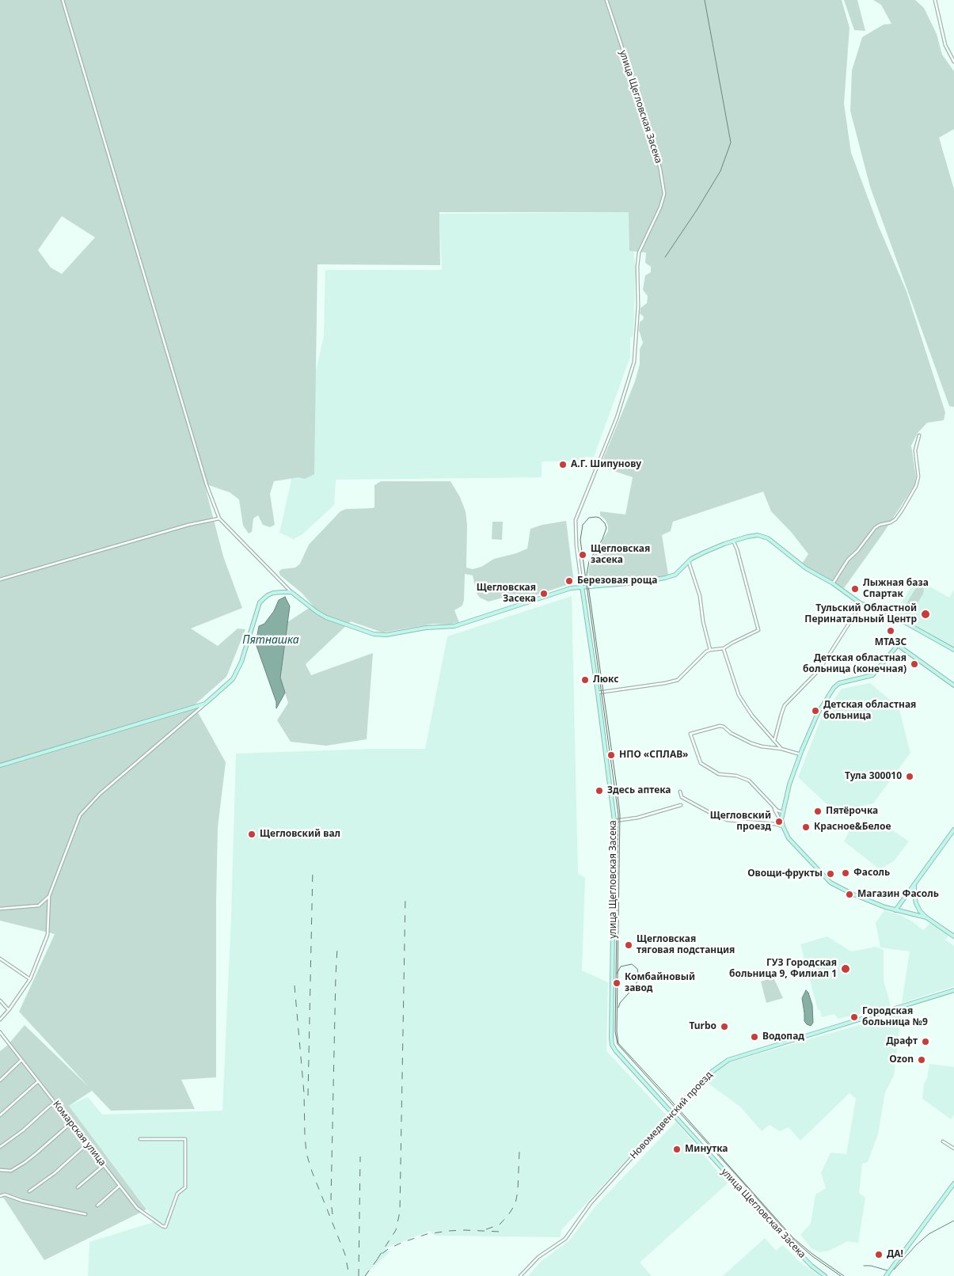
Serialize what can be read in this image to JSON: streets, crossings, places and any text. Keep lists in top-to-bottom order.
{
  "streets": {
    "street": ["улица Щегловская Засека", "Новомедвенский проезд", "Комарская улица"]
  },
  "crossings": [
    ["улица Щегловская Засека", "Новомедвенский проезд"]
  ],
  "water": ["Пятнашка"],
  "places": [
    "А.Г. Шипунову",
    "Щегловская засека",
    "Березовая роща",
    "Лыжная база Спартак",
    "Щегловская Засека",
    "Тульский Областной Перинатальный Центр",
    "МТАЗС",
    "Детская областная больница (конечная)",
    "Люкс",
    "Детская областная больница",
    "НПО «СПЛАВ»",
    "Тула 300010",
    "Здесь аптека",
    "Пятёрочка",
    "Щегловский проезд",
    "Красное&Белое",
    "Щегловский вал",
    "Фасоль",
    "Овощи-фрукты",
    "Магазин Фасоль",
    "Щегловская тяговая подстанция",
    "ГУЗ Городская больница 9, Филиал 1",
    "Комбайновый завод",
    "Городская больница №9",
    "Turbo",
    "Водопад",
    "Драфт",
    "Ozon",
    "Минутка",
    "ДА!"
  ]
}
